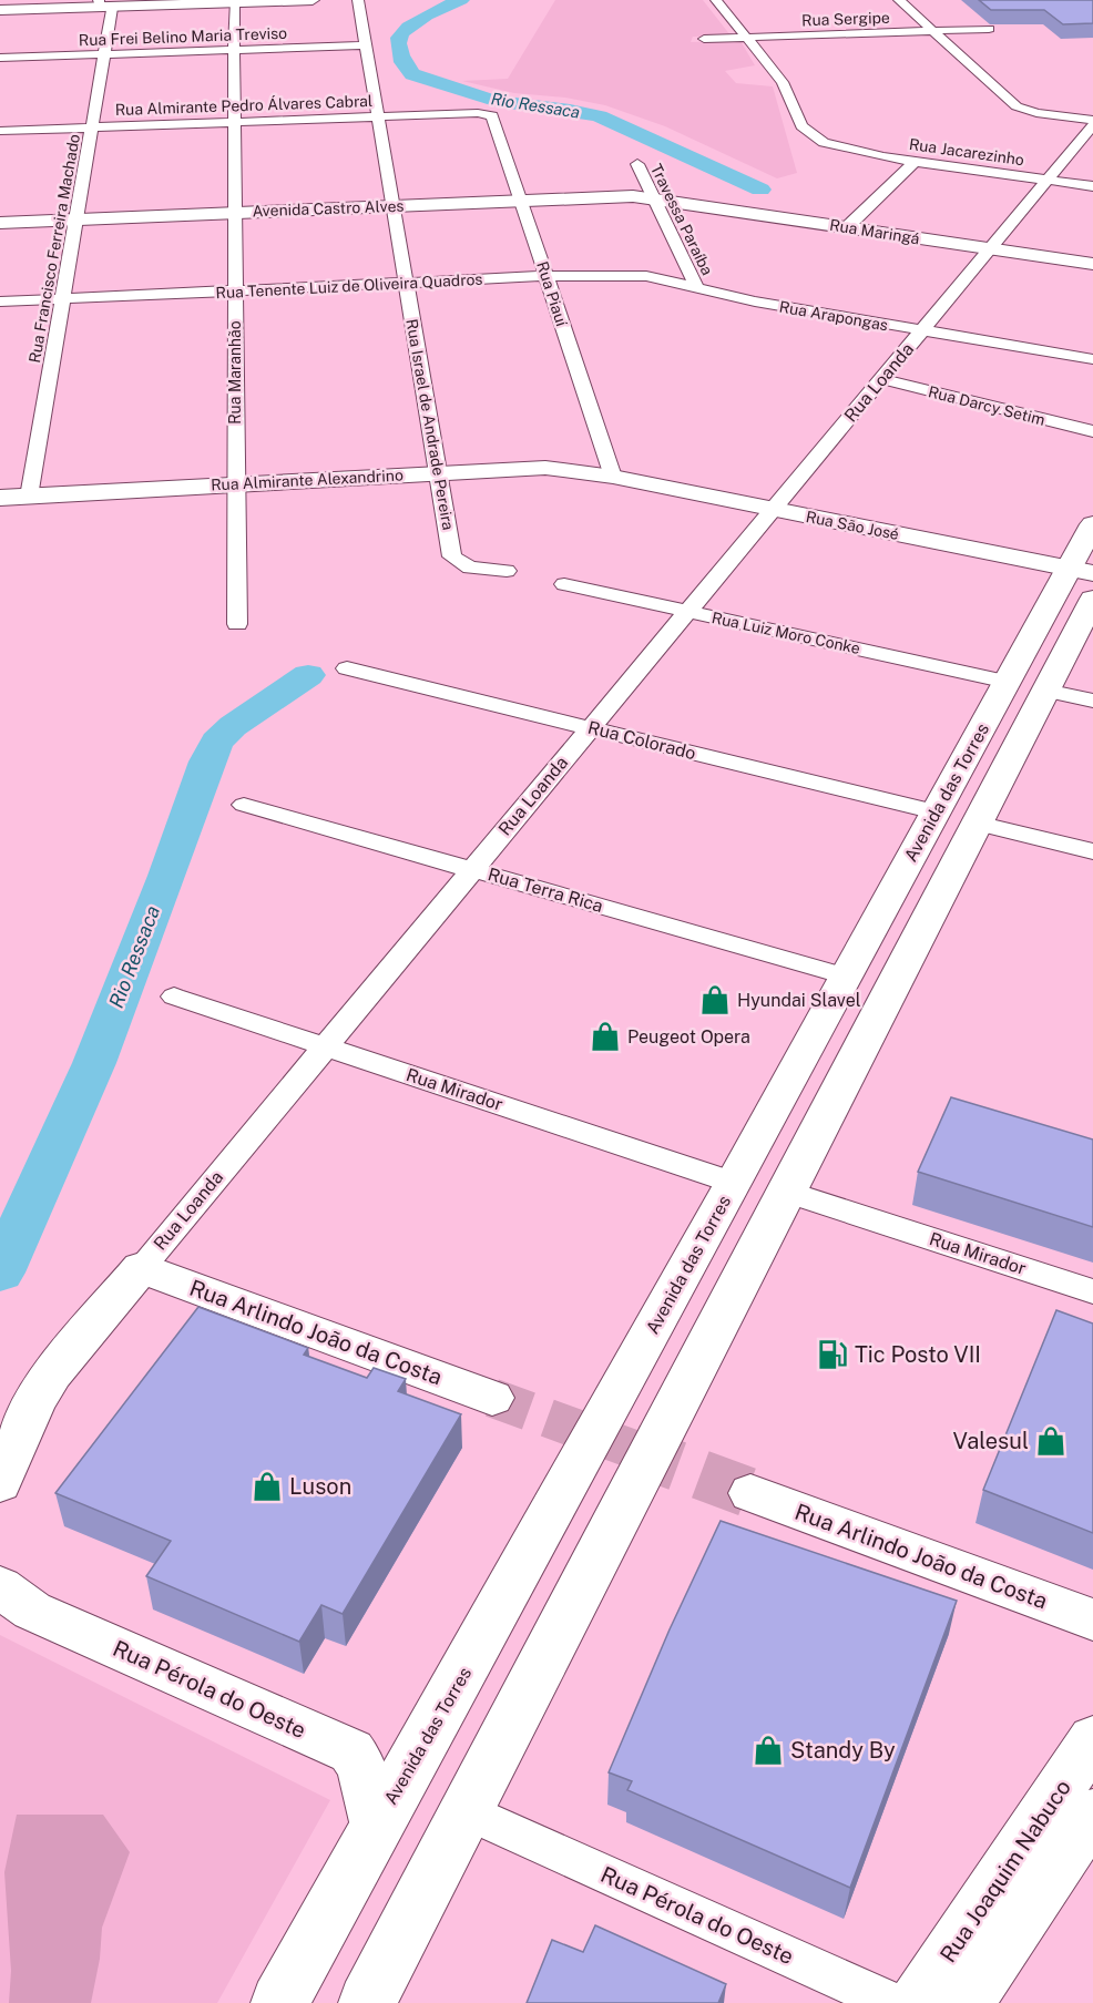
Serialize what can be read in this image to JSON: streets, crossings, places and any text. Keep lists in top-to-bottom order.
{
  "streets": {
    "highway": ["Avenida das Torres"],
    "main road": [
      "Avenida Castro Alves",
      "Rua Maringá",
      "Rua Loanda",
      "Rua Almirante Alexandrino",
      "Rua São José",
      "Rua Arlindo João da Costa",
      "Rua Pérola do Oeste",
      "Rua Joaquim Nabuco"
    ],
    "street": [
      "Rua Sergipe",
      "Rua Frei Belino Maria Treviso",
      "Rua Almirante Pedro Álvares Cabral",
      "Rua Jacarezinho",
      "Travessa Paraíba",
      "Rua Francisco Ferreira Machado",
      "Rua Tenente Luiz de Oliveira Quadros",
      "Rua Piauí",
      "Rua Arapongas",
      "Rua Maranhão",
      "Rua Darcy Setim",
      "Rua Israel de Andrade Pereira",
      "Rua Luiz Moro Conke",
      "Rua Colorado",
      "Rua Terra Rica",
      "Rua Mirador"
    ]
  },
  "crossings": [
    ["Rua Sergipe", "Rua Jacarezinho"],
    ["Rua Frei Belino Maria Treviso", "Rua Francisco Ferreira Machado"],
    ["Rua Frei Belino Maria Treviso", "Rua Maranhão"],
    ["Rua Frei Belino Maria Treviso", "Rua Israel de Andrade Pereira"],
    ["Rua Almirante Pedro Álvares Cabral", "Rua Francisco Ferreira Machado"],
    ["Rua Almirante Pedro Álvares Cabral", "Rua Piauí"],
    ["Rua Almirante Pedro Álvares Cabral", "Rua Maranhão"],
    ["Rua Almirante Pedro Álvares Cabral", "Rua Israel de Andrade Pereira"],
    ["Rua Jacarezinho", "Rua Loanda"],
    ["Avenida Castro Alves", "Travessa Paraíba"],
    ["Avenida Castro Alves", "Rua Maringá"],
    ["Avenida Castro Alves", "Rua Francisco Ferreira Machado"],
    ["Avenida Castro Alves", "Rua Piauí"],
    ["Avenida Castro Alves", "Rua Maranhão"],
    ["Avenida Castro Alves", "Rua Israel de Andrade Pereira"],
    ["Travessa Paraíba", "Rua Maringá"],
    ["Travessa Paraíba", "Rua Tenente Luiz de Oliveira Quadros"],
    ["Travessa Paraíba", "Rua Arapongas"],
    ["Rua Maringá", "Rua Loanda"],
    ["Rua Francisco Ferreira Machado", "Rua Tenente Luiz de Oliveira Quadros"],
    ["Rua Francisco Ferreira Machado", "Rua Almirante Alexandrino"],
    ["Rua Tenente Luiz de Oliveira Quadros", "Rua Piauí"],
    ["Rua Tenente Luiz de Oliveira Quadros", "Rua Arapongas"],
    ["Rua Tenente Luiz de Oliveira Quadros", "Rua Maranhão"],
    ["Rua Tenente Luiz de Oliveira Quadros", "Rua Israel de Andrade Pereira"],
    ["Rua Piauí", "Rua Almirante Alexandrino"],
    ["Rua Piauí", "Rua São José"],
    ["Rua Arapongas", "Rua Loanda"],
    ["Rua Maranhão", "Rua Almirante Alexandrino"],
    ["Rua Loanda", "Rua Darcy Setim"],
    ["Rua Loanda", "Rua São José"],
    ["Rua Loanda", "Rua Luiz Moro Conke"],
    ["Rua Loanda", "Rua Colorado"],
    ["Rua Loanda", "Rua Terra Rica"],
    ["Rua Loanda", "Rua Mirador"],
    ["Rua Loanda", "Rua Arlindo João da Costa"],
    ["Rua Israel de Andrade Pereira", "Rua Almirante Alexandrino"],
    ["Rua Almirante Alexandrino", "Rua São José"],
    ["Rua São José", "Avenida das Torres"],
    ["Rua Luiz Moro Conke", "Avenida das Torres"],
    ["Rua Colorado", "Avenida das Torres"],
    ["Avenida das Torres", "Rua Terra Rica"],
    ["Avenida das Torres", "Rua Mirador"],
    ["Avenida das Torres", "Rua Pérola do Oeste"]
  ],
  "water": ["Rio Ressaca"],
  "places": {
    "shop": [
      "Hyundai Slavel",
      "Peugeot Opera",
      "Valesul",
      "Luson",
      "Standy By"
    ],
    "fuel station": ["Tic Posto VII"]
  }
}
